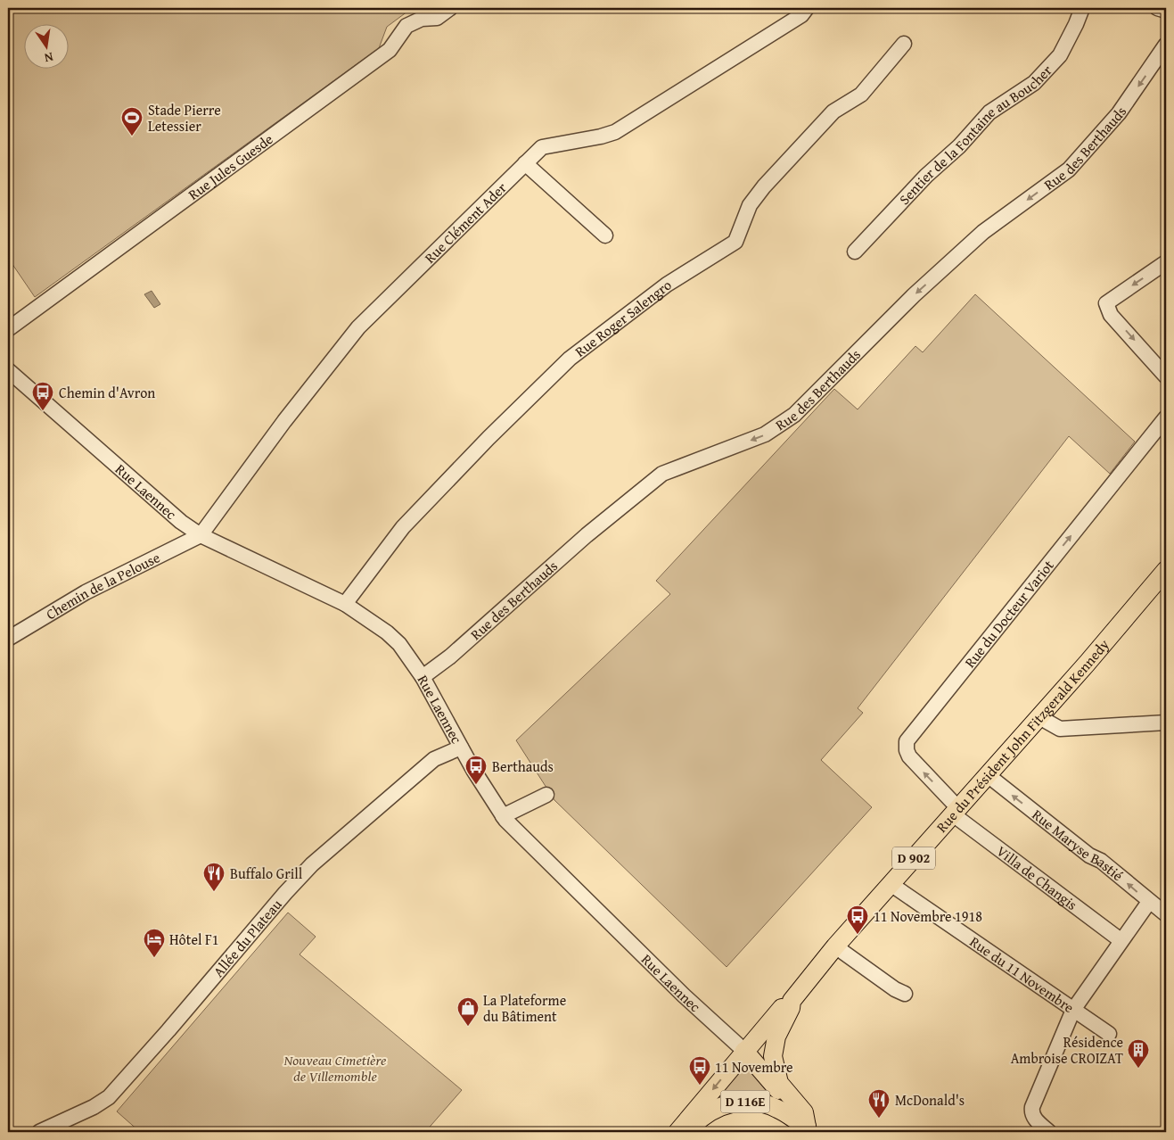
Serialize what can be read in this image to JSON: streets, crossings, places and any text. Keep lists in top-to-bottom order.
{
  "streets": {
    "main road": [
      "Rue Laennec",
      "Rue du Président John Fitzgerald Kennedy",
      "D 902",
      "D 116E"
    ],
    "street": [
      "Sentier de la Fontaine au Boucher",
      "Rue des Berthauds",
      "Rue Jules Guesde",
      "Rue Clément Ader",
      "Rue Roger Salengro",
      "Chemin de la Pelouse",
      "Rue du Docteur Variot",
      "Rue Maryse Bastié",
      "Villa de Changis",
      "Allée du Plateau",
      "Rue du 11 Novembre"
    ]
  },
  "crossings": [
    ["Rue des Berthauds", "Rue Laennec"],
    ["Rue Clément Ader", "Rue Laennec"],
    ["Rue Clément Ader", "Chemin de la Pelouse"],
    ["Rue Roger Salengro", "Rue Laennec"],
    ["Rue Laennec", "Chemin de la Pelouse"],
    ["Rue Laennec", "D 902"],
    ["Rue Laennec", "Allée du Plateau"],
    ["Rue Laennec", "D 116E"],
    ["Rue du Docteur Variot", "Rue du Président John Fitzgerald Kennedy"],
    ["Rue du Docteur Variot", "Villa de Changis"],
    ["Rue du Président John Fitzgerald Kennedy", "Rue Maryse Bastié"],
    ["Rue du Président John Fitzgerald Kennedy", "D 902"],
    ["Rue du Président John Fitzgerald Kennedy", "Villa de Changis"],
    ["Rue du Président John Fitzgerald Kennedy", "Rue du 11 Novembre"],
    ["D 902", "D 116E"]
  ],
  "one_way": ["Rue des Berthauds", "Rue du Docteur Variot", "Rue Maryse Bastié"],
  "parks": ["Nouveau Cimetière de Villemomble"],
  "places": {
    "sports": ["Stade Pierre Letessier"],
    "bus stop": [
      "Chemin d'Avron",
      "Berthauds",
      "11 Novembre 1918",
      "11 Novembre"
    ],
    "restaurant": ["Buffalo Grill", "McDonald's"],
    "hotel": ["Hôtel F1"],
    "shop": ["La Plateforme du Bâtiment"],
    "building": ["Résidence Ambroise CROIZAT"]
  },
  "north": "bottom"
}
